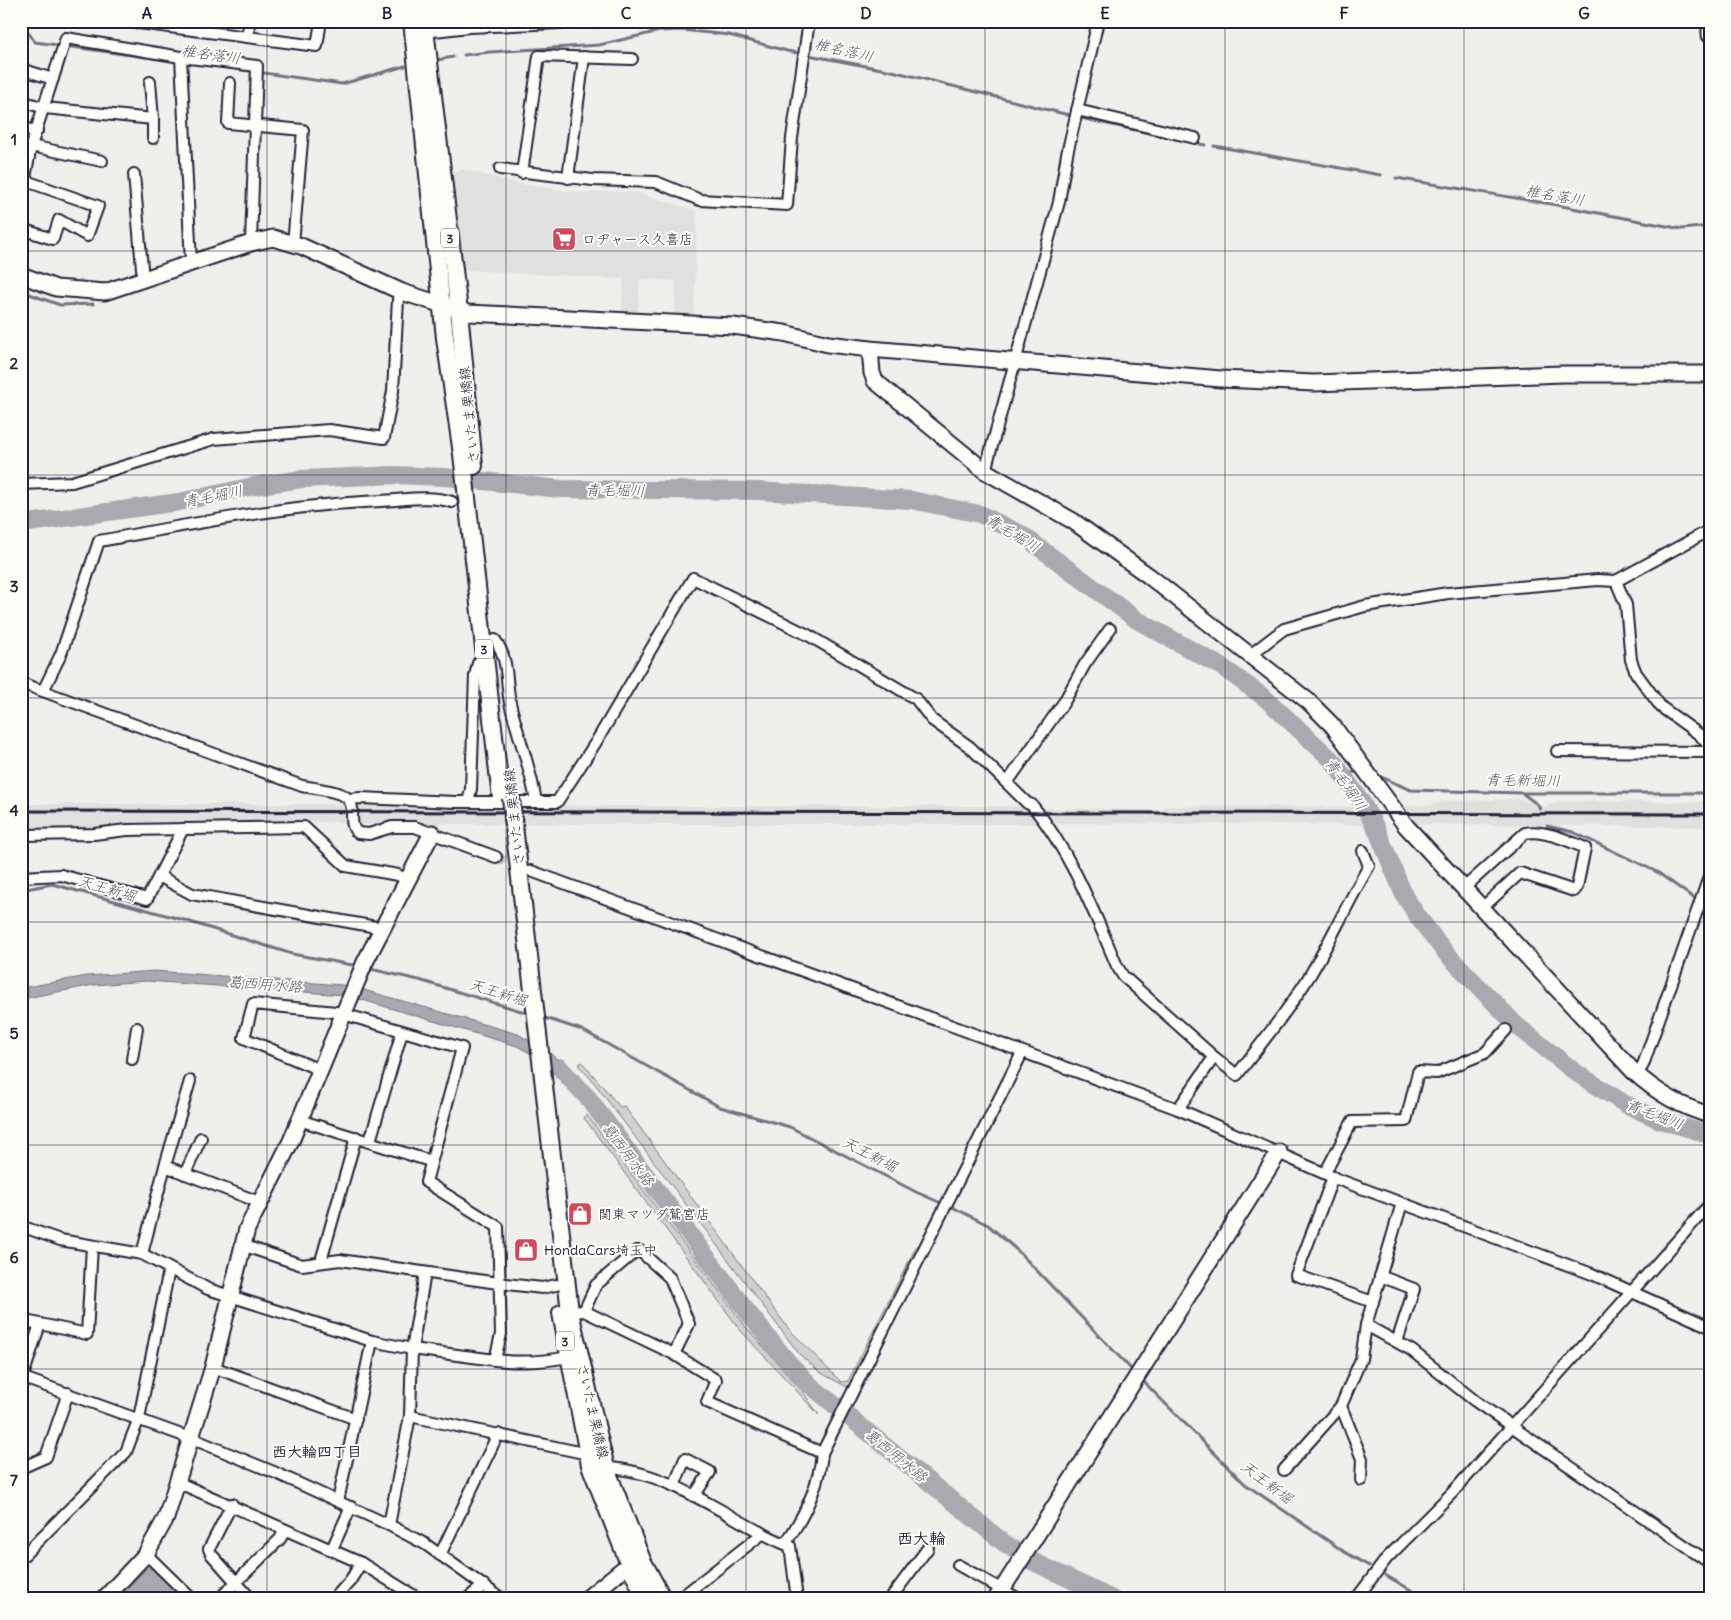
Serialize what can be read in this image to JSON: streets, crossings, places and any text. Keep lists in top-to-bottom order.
{
  "streets": {
    "main road": ["3", "さいたま栗橋線"]
  },
  "districts": ["西大輪四丁目", "西大輪"],
  "water": [
    "椎名落川",
    "青毛堀川",
    "青毛新堀川",
    "天王新堀",
    "葛西用水路"
  ],
  "places": {
    "supermarket": ["ロヂャース久喜店"],
    "shop": ["関東マツダ鷲宮店", "HondaCars埼玉中"]
  },
  "grid": {
    "columns": [
      "A",
      "B",
      "C",
      "D",
      "E",
      "F",
      "G"
    ],
    "rows": [
      "1",
      "2",
      "3",
      "4",
      "5",
      "6",
      "7"
    ]
  }
}
